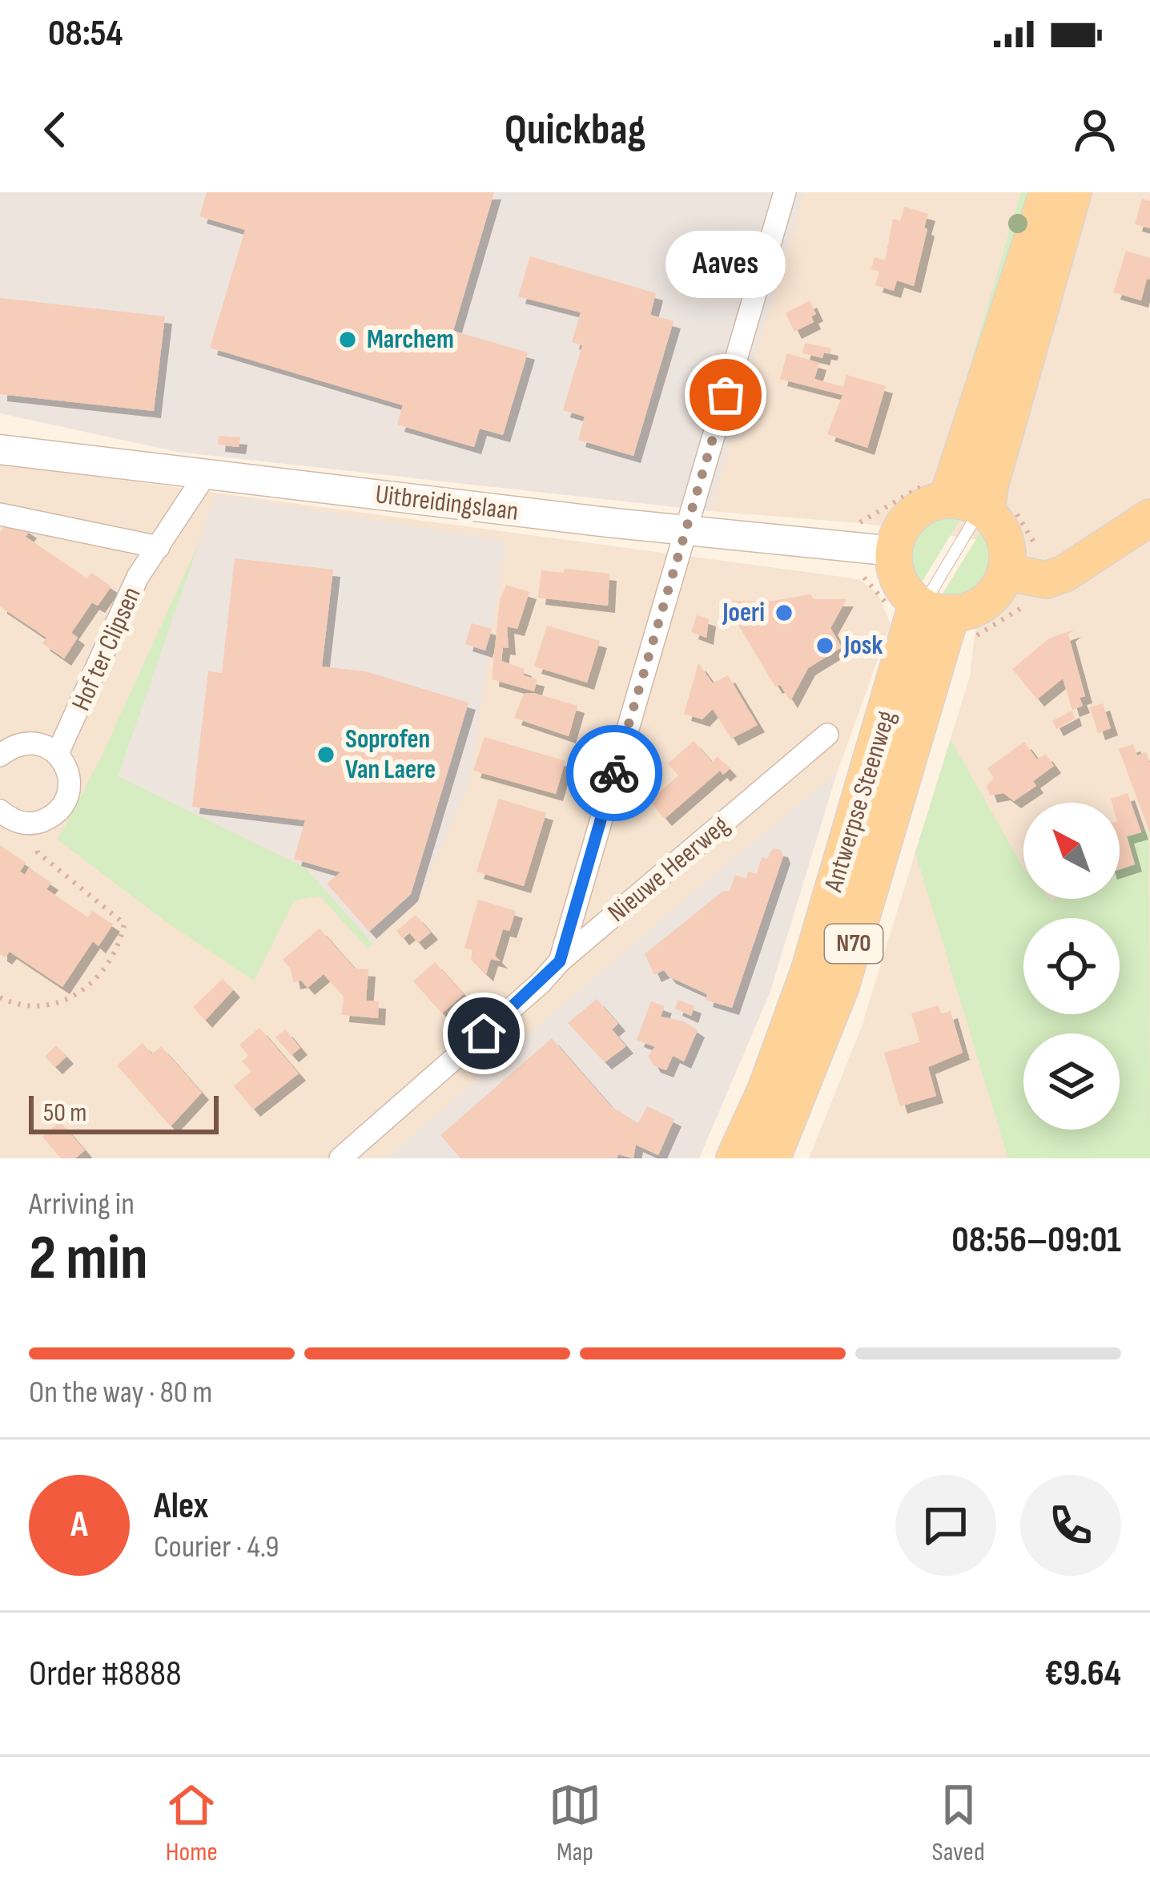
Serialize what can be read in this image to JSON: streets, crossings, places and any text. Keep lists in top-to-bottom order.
{
  "streets": {
    "main road": ["Antwerpse Steenweg", "N70"],
    "street": ["Uitbreidingslaan", "Hof ter Clipsen", "Nieuwe Heerweg"]
  },
  "crossings": [
    ["Uitbreidingslaan", "Hof ter Clipsen"]
  ],
  "places": [
    "Marchem",
    "Aaves",
    "Joeri",
    "Josk",
    "Soprofen Van Laere"
  ],
  "scale_bar": "50 m",
  "north": "top left",
  "page": {
    "status": "08:54",
    "header": "Quickbag",
    "bubble": "Aaves",
    "scale": "50 m",
    "heading": ["2 min", "Arriving in", "08:56–09:01"],
    "panel": [
      "Alex",
      "Courier · 4.9",
      "Order #8888",
      "€9.64"
    ],
    "bar": "On the way · 80 m",
    "round": "A",
    "tabs": ["Home", "Map", "Saved"]
  }
}
